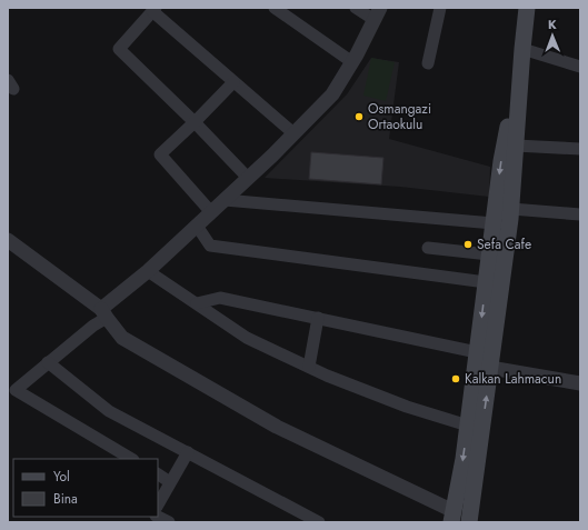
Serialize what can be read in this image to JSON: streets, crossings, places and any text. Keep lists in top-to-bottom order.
{
  "places": ["Osmangazi Ortaokulu", "Sefa Cafe", "Kalkan Lahmacun"],
  "legend": ["Yol", "Bina"],
  "north": "top"
}
